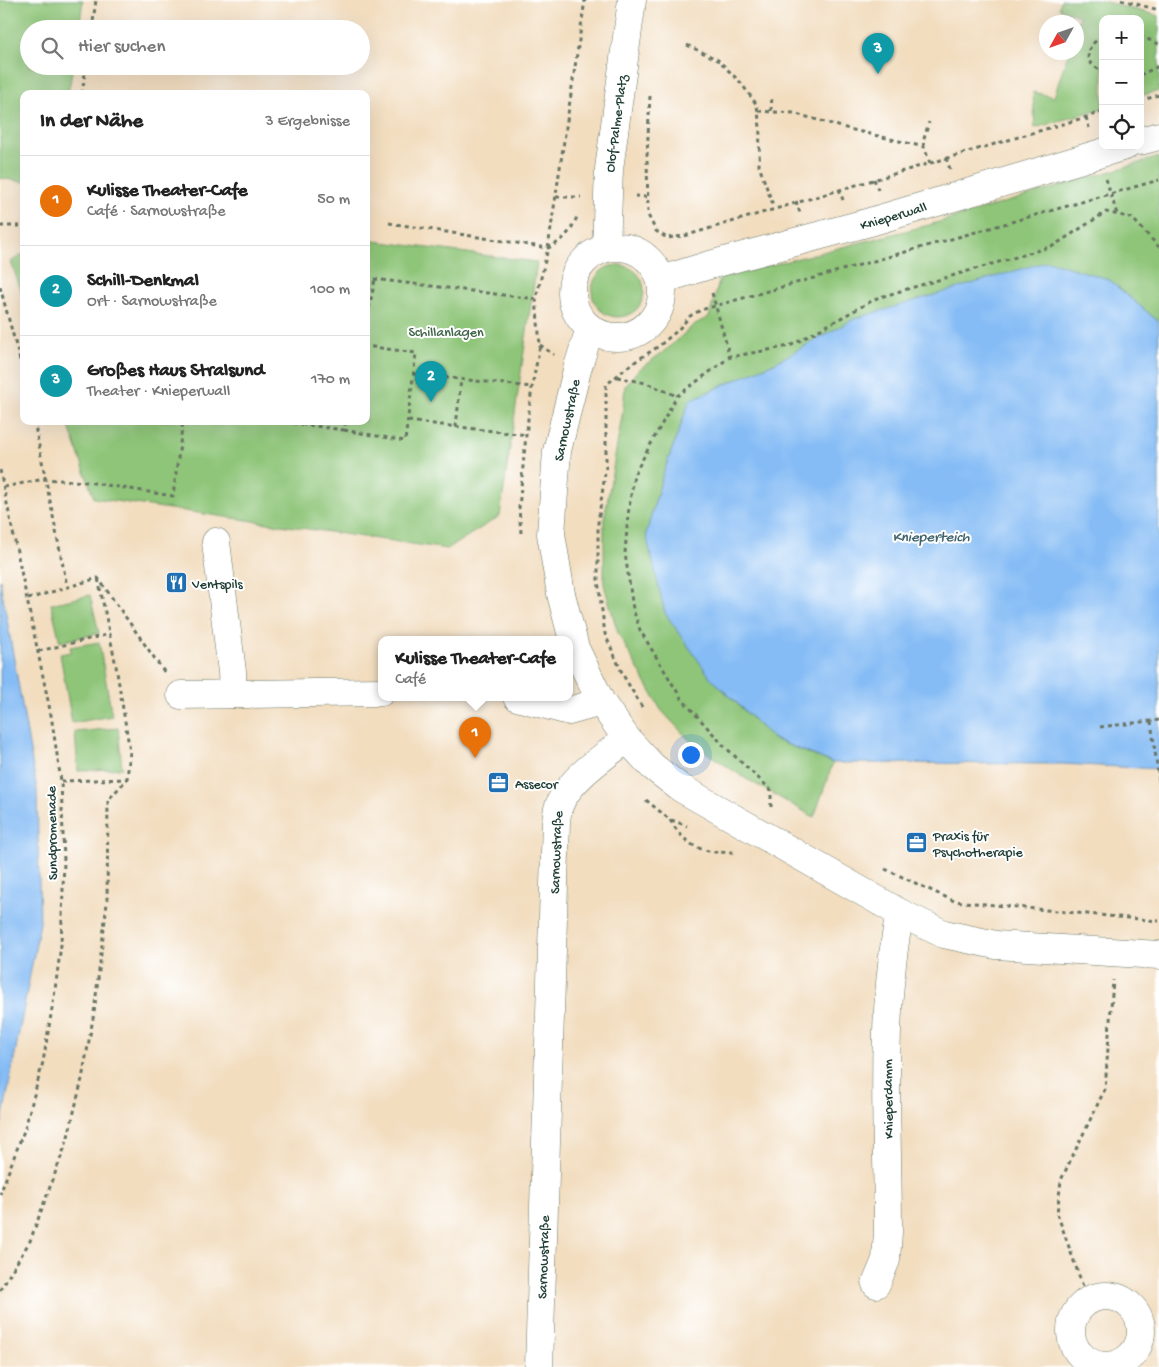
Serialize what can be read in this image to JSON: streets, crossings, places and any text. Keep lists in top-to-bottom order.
{
  "streets": {
    "street": [
      "Olof-Palme-Platz",
      "Knieperwall",
      "Sarnowstraße",
      "Knieperdamm"
    ],
    "path": ["Sundpromenade"]
  },
  "crossings": [
    ["Olof-Palme-Platz", "Knieperwall"],
    ["Olof-Palme-Platz", "Sarnowstraße"],
    ["Knieperwall", "Sarnowstraße"]
  ],
  "water": ["Knieperteich"],
  "parks": ["Schillanlagen"],
  "places": {
    "restaurant": ["Ventspils"],
    "office": ["Assecor", "Praxis für Psychotherapie"]
  },
  "north": "bottom left",
  "page": {
    "map_buttons": ["+", "−"],
    "search": "Hier suchen",
    "pins": ["3", "2", "1"],
    "heading": ["In der Nähe", "3 Ergebnisse"],
    "list": [
      {
        "mark": "1",
        "name": "Kulisse Theater-Cafe",
        "note": "Café · Sarnowstraße",
        "value": "50 m"
      },
      {
        "mark": "2",
        "name": "Schill-Denkmal",
        "note": "Ort · Sarnowstraße",
        "value": "100 m"
      },
      {
        "mark": "3",
        "name": "Großes Haus Stralsund",
        "note": "Theater · Knieperwall",
        "value": "170 m"
      }
    ],
    "popup": ["Kulisse Theater-Cafe", "Café"]
  }
}
